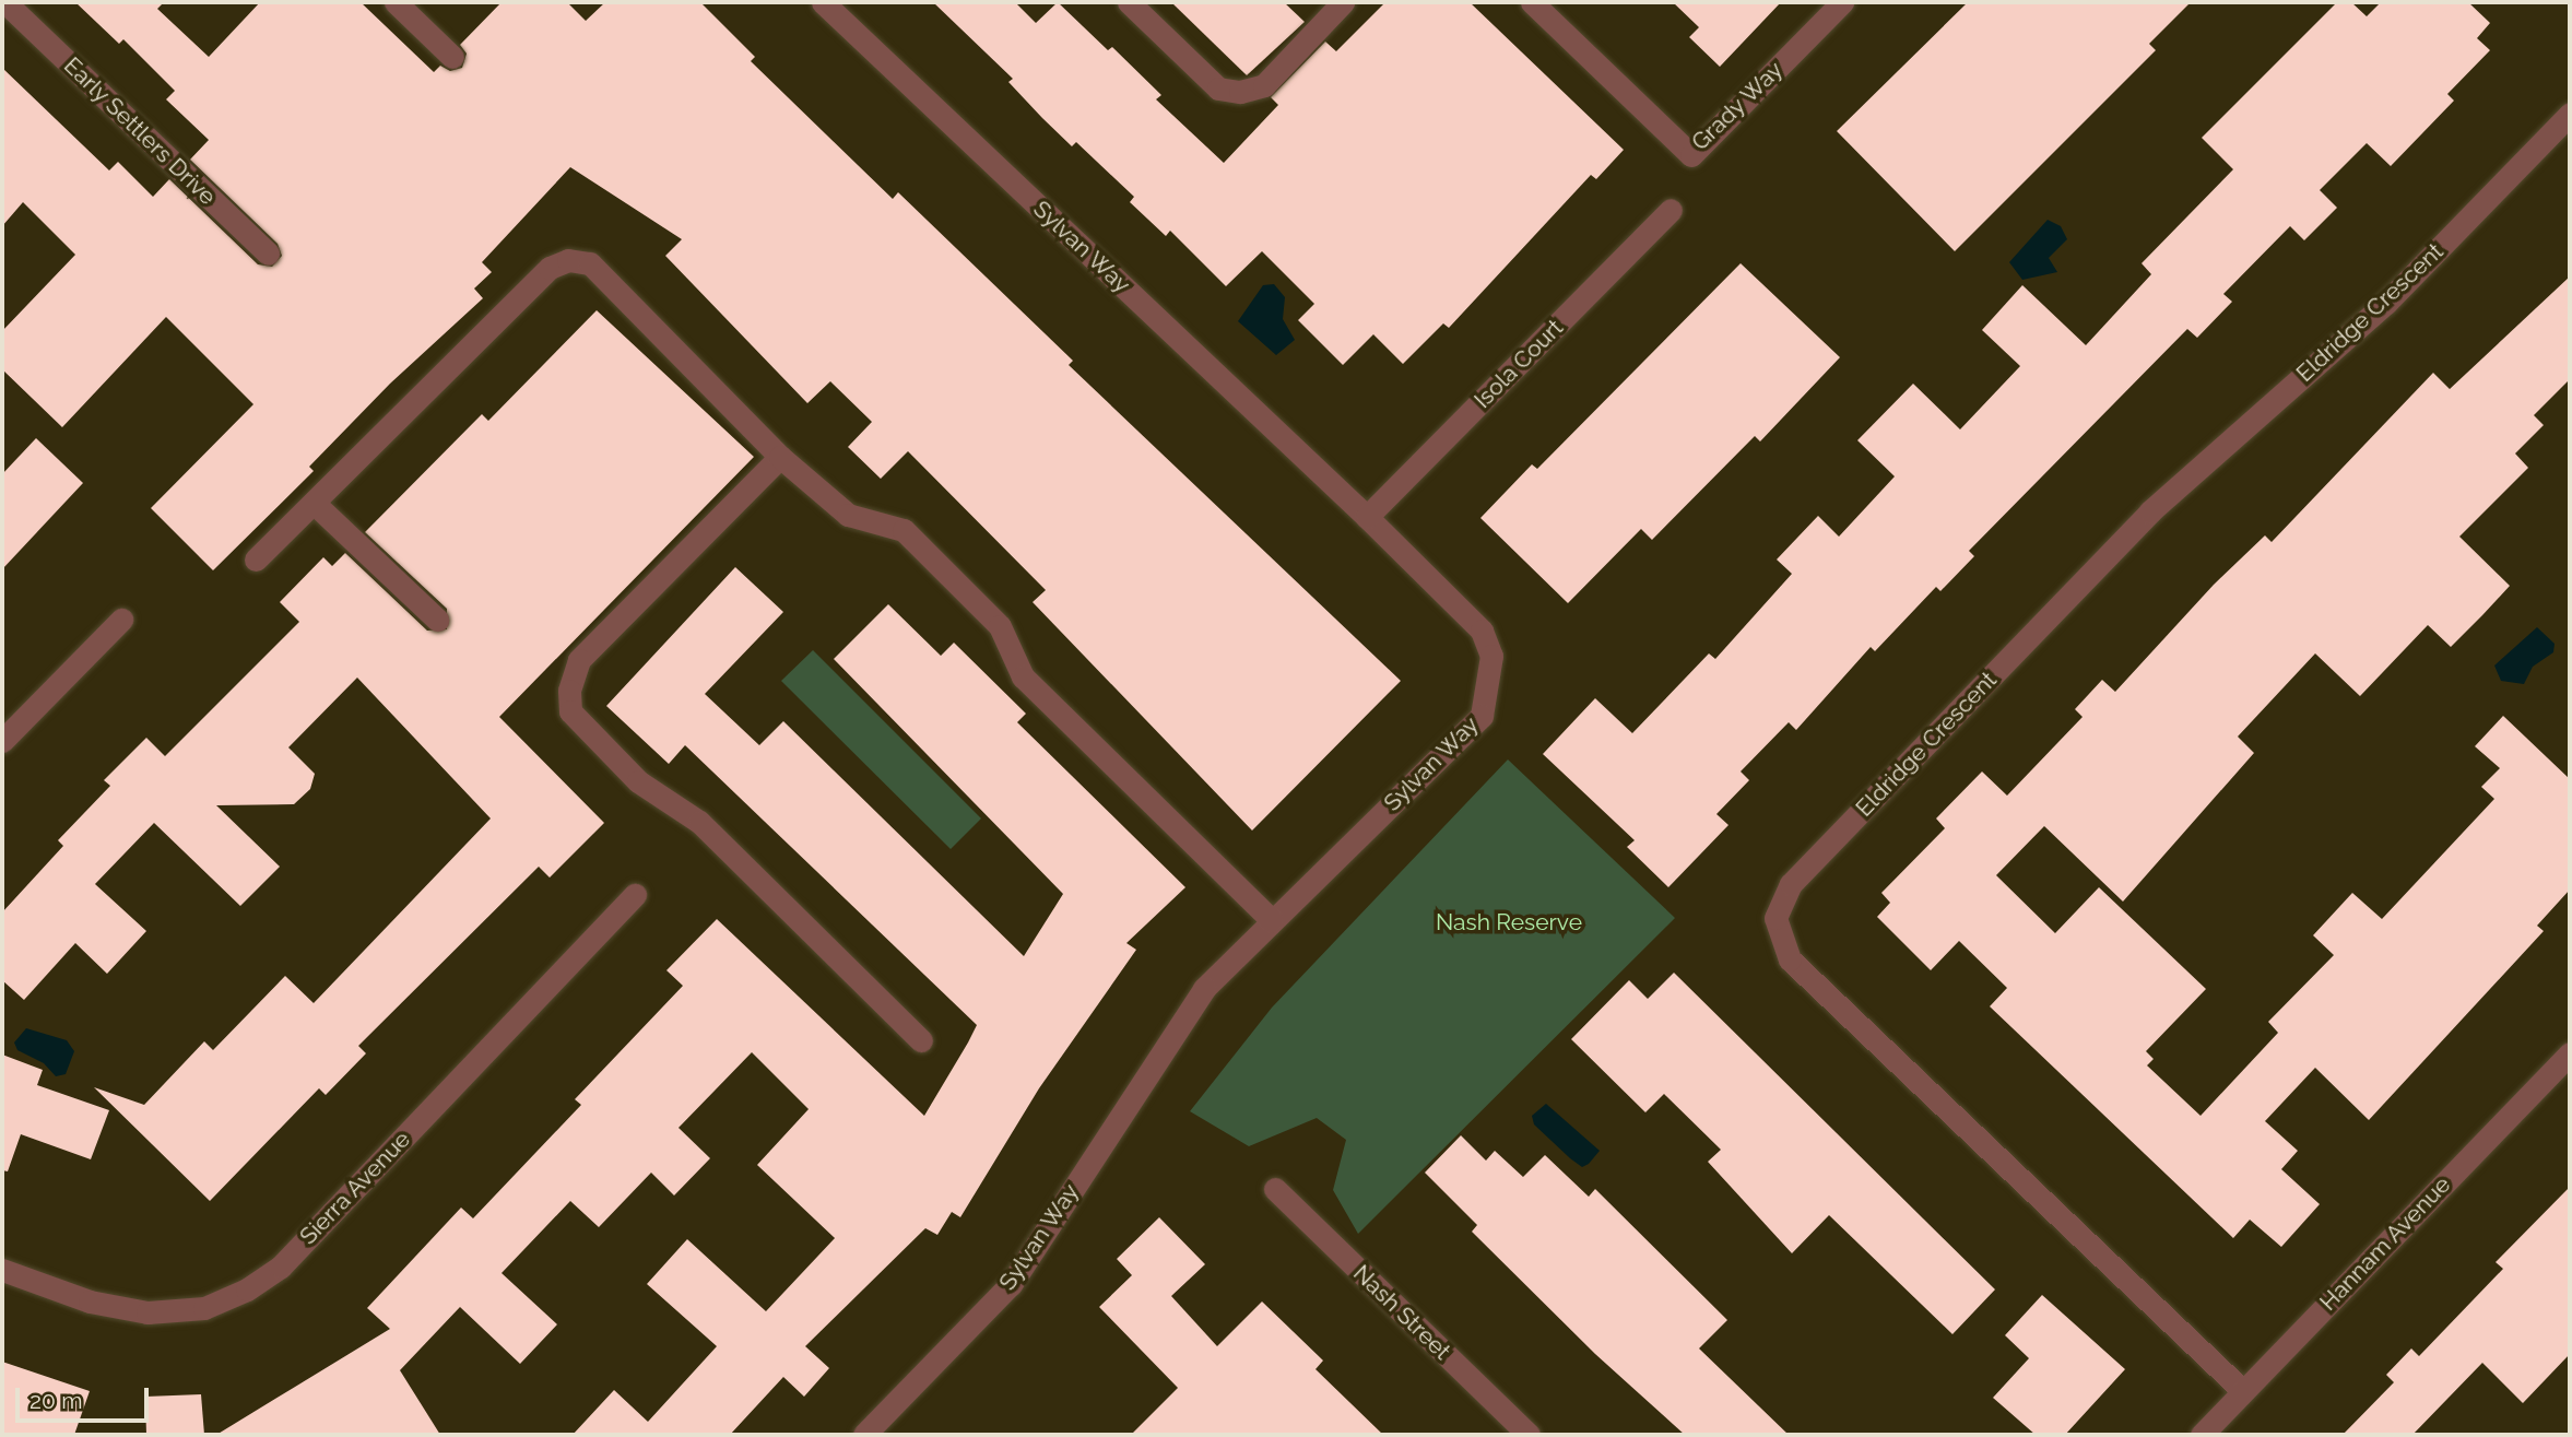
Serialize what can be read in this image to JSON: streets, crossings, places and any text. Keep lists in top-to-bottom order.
{
  "streets": {
    "street": [
      "Grady Way",
      "Early Settlers Drive",
      "Sylvan Way",
      "Eldridge Crescent",
      "Isola Court",
      "Sierra Avenue",
      "Hannam Avenue",
      "Nash Street"
    ]
  },
  "crossings": [
    ["Sylvan Way", "Isola Court"],
    ["Eldridge Crescent", "Hannam Avenue"]
  ],
  "parks": ["Nash Reserve"],
  "scale_bar": "20 m"
}
